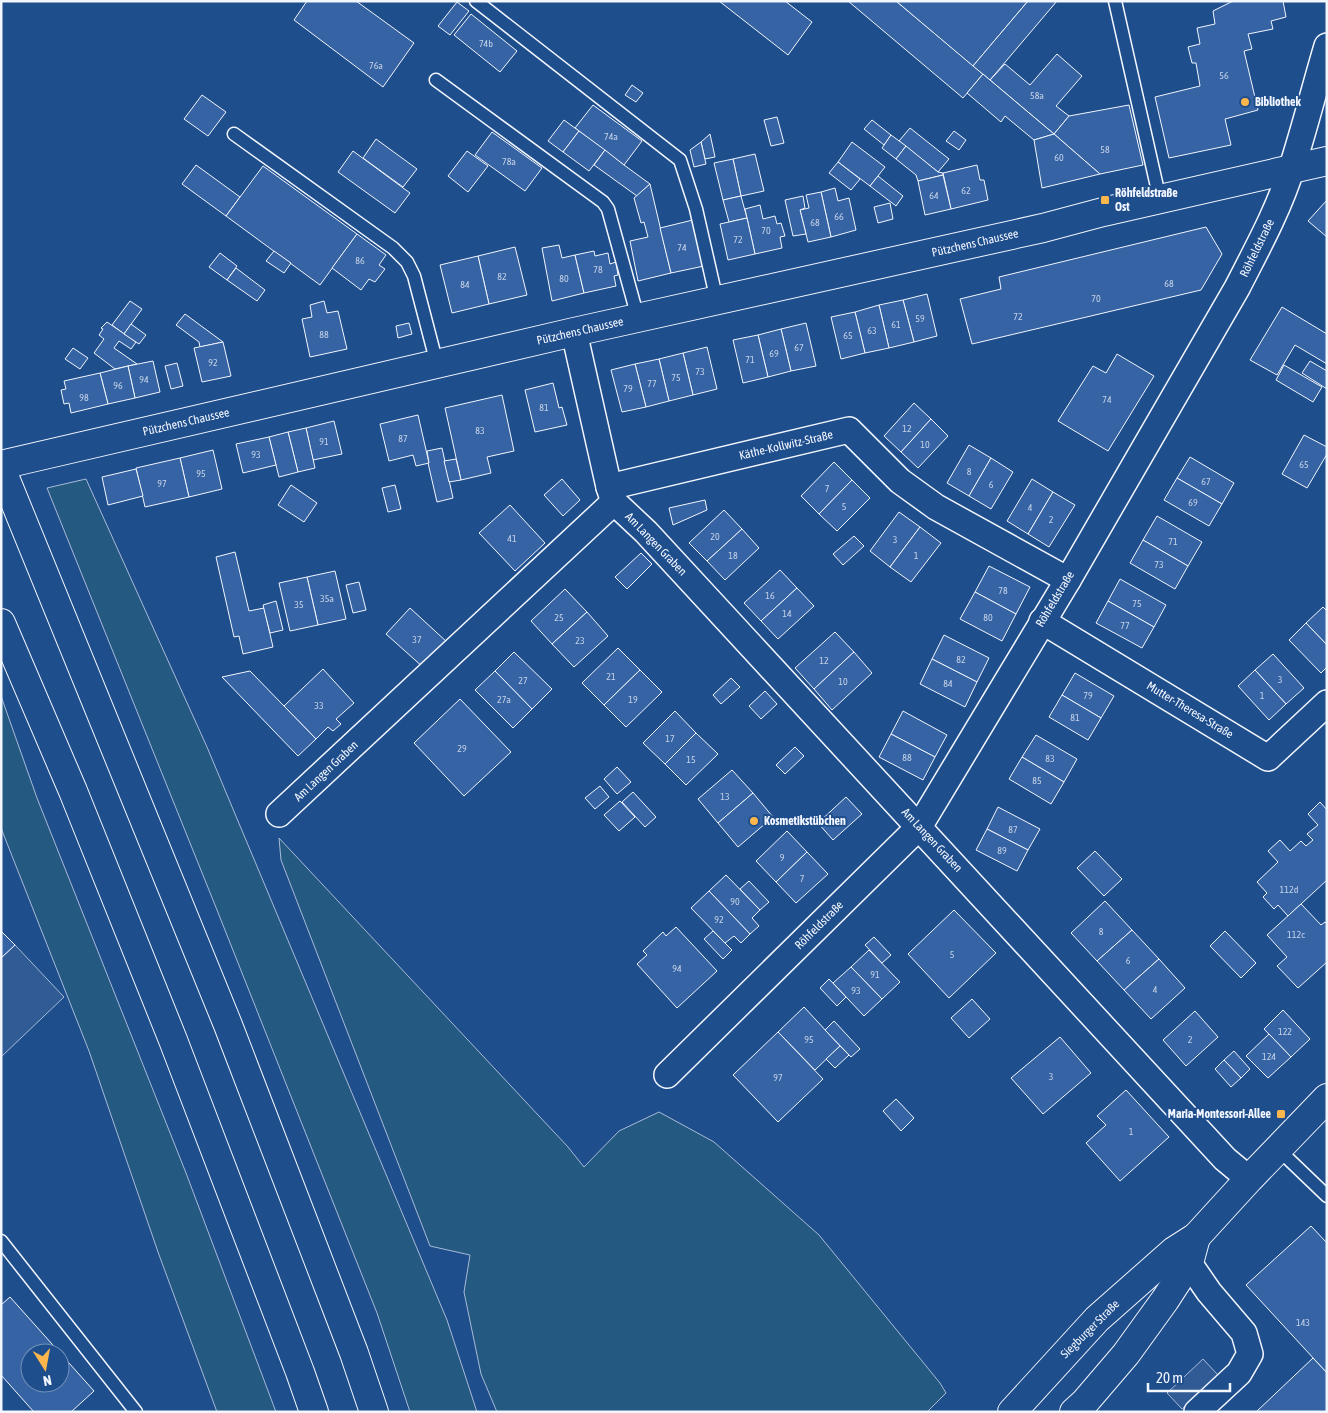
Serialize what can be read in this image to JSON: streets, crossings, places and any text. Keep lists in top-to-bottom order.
{
  "streets": {
    "main road": ["Pützchens Chaussee", "Siegburger Straße"],
    "street": [
      "Röhfeldstraße",
      "Käthe-Kollwitz-Straße",
      "Am Langen Graben",
      "Mutter-Theresa-Straße"
    ]
  },
  "crossings": [
    ["Pützchens Chaussee", "Röhfeldstraße"],
    ["Röhfeldstraße", "Käthe-Kollwitz-Straße"],
    ["Röhfeldstraße", "Am Langen Graben"],
    ["Röhfeldstraße", "Mutter-Theresa-Straße"],
    ["Käthe-Kollwitz-Straße", "Am Langen Graben"],
    ["Am Langen Graben", "Siegburger Straße"]
  ],
  "places": {
    "other": ["Bibliothek", "Kosmetikstübchen"],
    "transit": ["Röhfeldstraße Ost", "Maria-Montessori-Allee"]
  },
  "house_numbers": [
    "74b",
    "76a",
    "56",
    "58a",
    "74a",
    "58",
    "60",
    "78a",
    "62",
    "64",
    "66",
    "68",
    "70",
    "72",
    "74",
    "86",
    "78",
    "82",
    "80",
    "68",
    "84",
    "70",
    "72",
    "59",
    "61",
    "63",
    "88",
    "65",
    "67",
    "69",
    "71",
    "92",
    "73",
    "75",
    "94",
    "77",
    "96",
    "79",
    "98",
    "74",
    "81",
    "12",
    "83",
    "87",
    "91",
    "10",
    "93",
    "65",
    "8",
    "95",
    "67",
    "97",
    "6",
    "7",
    "69",
    "5",
    "4",
    "2",
    "20",
    "41",
    "3",
    "71",
    "18",
    "1",
    "73",
    "78",
    "16",
    "35a",
    "75",
    "35",
    "14",
    "25",
    "80",
    "77",
    "37",
    "23",
    "82",
    "12",
    "21",
    "3",
    "27",
    "10",
    "84",
    "79",
    "1",
    "27a",
    "19",
    "33",
    "81",
    "17",
    "29",
    "88",
    "83",
    "15",
    "85",
    "13",
    "87",
    "89",
    "9",
    "7",
    "112d",
    "90",
    "92",
    "8",
    "112c",
    "5",
    "6",
    "94",
    "91",
    "4",
    "93",
    "122",
    "95",
    "2",
    "124",
    "3",
    "97",
    "1",
    "143"
  ],
  "scale_bar": "20 m",
  "north": "bottom"
}
